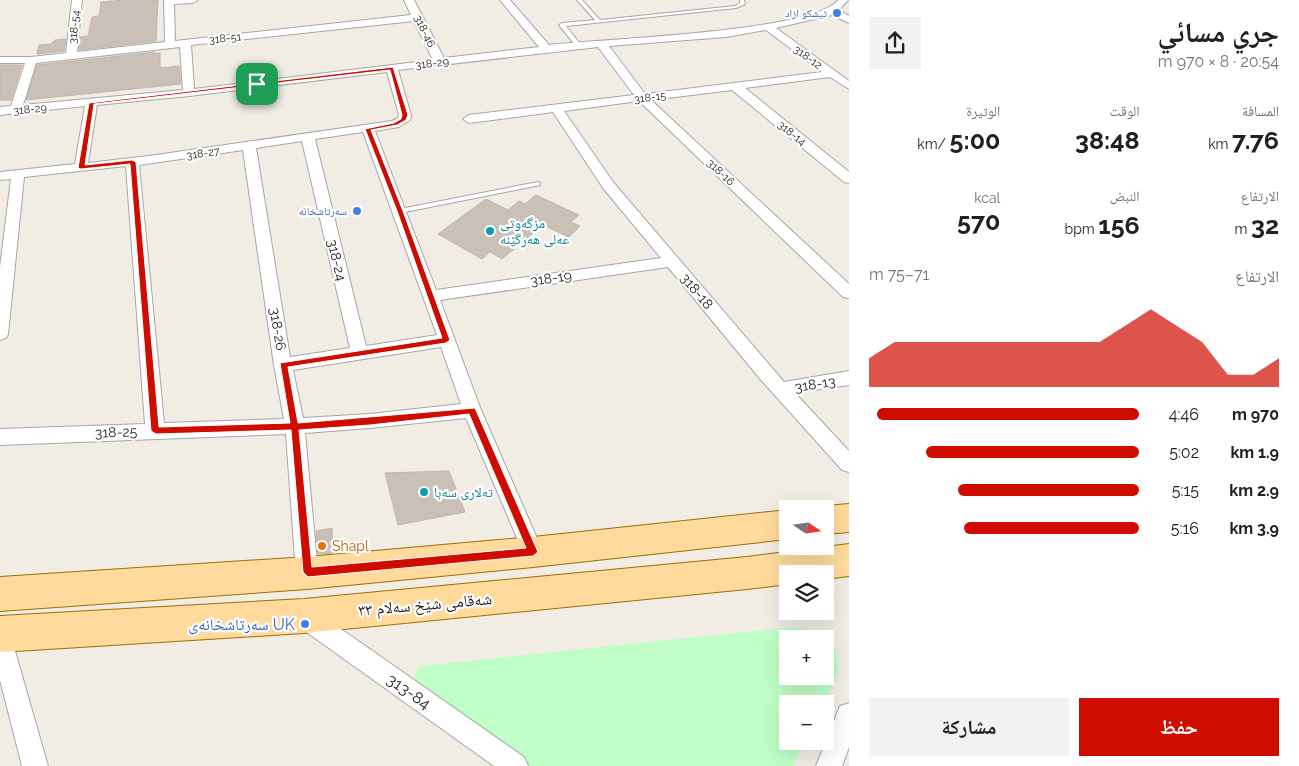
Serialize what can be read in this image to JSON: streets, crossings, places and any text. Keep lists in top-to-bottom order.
{
  "streets": {
    "main road": ["شەقامی شێخ سەلام ٣٣"],
    "street": [
      "318-54",
      "318-46",
      "318-51",
      "318-12",
      "318-29",
      "318-15",
      "318-14",
      "318-27",
      "318-16",
      "318-24",
      "318-19",
      "318-18",
      "318-26",
      "318-13",
      "318-25",
      "313-84"
    ]
  },
  "crossings": [
    ["318-54", "318-51"],
    ["318-46", "318-51"],
    ["318-46", "318-29"],
    ["318-12", "318-29"],
    ["318-12", "318-15"],
    ["318-29", "318-27"],
    ["318-29", "318-16"],
    ["318-15", "318-14"],
    ["318-15", "318-16"],
    ["318-15", "318-18"],
    ["318-27", "318-24"],
    ["318-27", "318-26"],
    ["318-19", "318-18"],
    ["318-18", "318-13"],
    ["318-26", "318-25"],
    ["شەقامی شێخ سەلام ٣٣", "313-84"]
  ],
  "places": [
    "تيشكو ازاد",
    "سەرتاشخانە",
    "مزگەوتی عەلی هەرگێنە",
    "تەلاری سەبا",
    "Shapl",
    "سەرتاشخانەی UK"
  ],
  "north": "right",
  "page": {
    "heading": ["جري مسائي", "20:54 · 8 × 970 m"],
    "stats": [
      ["المسافة", "7.76 km"],
      ["الوقت", "38:48"],
      ["الوتيرة", "5:00 /km"],
      ["الارتفاع", "32 m"],
      ["النبض", "156 bpm"],
      ["kcal", "570"]
    ],
    "chart": ["الارتفاع", "71–75 m"],
    "list": [
      {
        "name": "970 m",
        "note": "4:46"
      },
      {
        "name": "1.9 km",
        "note": "5:02"
      },
      {
        "name": "2.9 km",
        "note": "5:15"
      },
      {
        "name": "3.9 km",
        "note": "5:16"
      }
    ],
    "map_buttons": ["+", "−"],
    "buttons": ["حفظ", "مشاركة"]
  }
}
